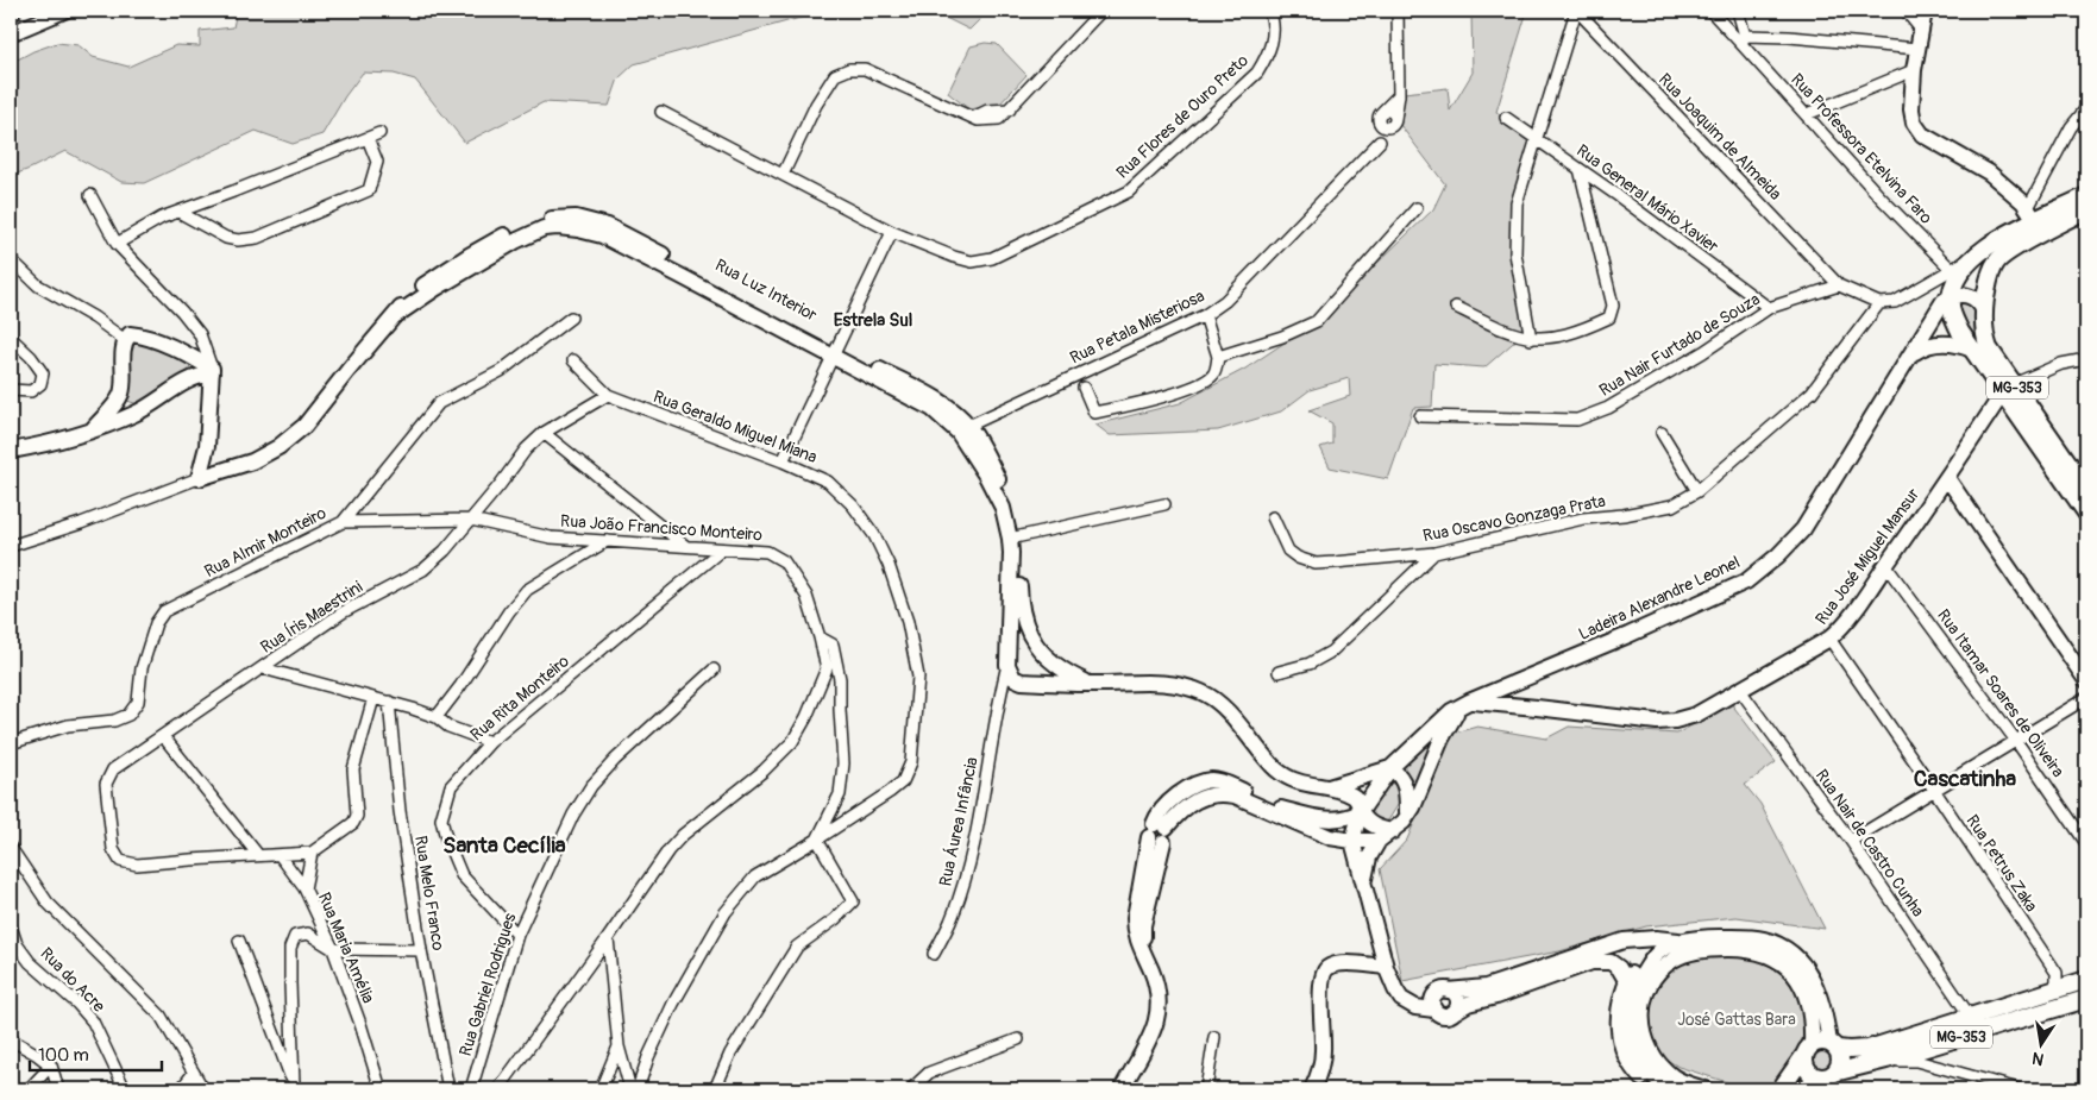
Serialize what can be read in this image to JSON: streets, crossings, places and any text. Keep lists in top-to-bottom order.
{
  "streets": {
    "main road": ["MG-353"],
    "street": [
      "Rua Flores de Ouro Preto",
      "Rua Joaquim de Almeida",
      "Rua Professora Etelvina Faro",
      "Rua General Mário Xavier",
      "Rua Luz Interior",
      "Rua Petala Misteriosa",
      "Rua Nair Furtado de Souza",
      "Rua Geraldo Miguel Miana",
      "Rua Oscavo Gonzaga Prata",
      "Rua João Francisco Monteiro",
      "Rua Almir Monteiro",
      "Rua José Miguel Mansur",
      "Ladeira Alexandre Leonel",
      "Rua Íris Maestrini",
      "Rua Itamar Soares de Oliveira",
      "Rua Rita Monteiro",
      "Rua Áurea Infância",
      "Rua Nair de Castro Cunha",
      "Rua Petrus Zaka",
      "Rua Melo Franco",
      "Rua Maria Amélia",
      "Rua do Acre",
      "Rua Gabriel Rodrigues"
    ]
  },
  "crossings": [
    ["Rua Joaquim de Almeida", "Rua Nair Furtado de Souza"],
    ["Rua General Mário Xavier", "Rua Nair Furtado de Souza"],
    ["Rua Luz Interior", "Rua Petala Misteriosa"],
    ["Rua Luz Interior", "Rua Áurea Infância"],
    ["MG-353", "Rua José Miguel Mansur"],
    ["MG-353", "Ladeira Alexandre Leonel"],
    ["MG-353", "Rua Nair de Castro Cunha"],
    ["MG-353", "Rua Petrus Zaka"],
    ["Rua Geraldo Miguel Miana", "Rua Íris Maestrini"],
    ["Rua João Francisco Monteiro", "Rua Almir Monteiro"],
    ["Rua João Francisco Monteiro", "Rua Íris Maestrini"],
    ["Rua João Francisco Monteiro", "Rua Rita Monteiro"],
    ["Rua José Miguel Mansur", "Ladeira Alexandre Leonel"],
    ["Rua José Miguel Mansur", "Rua Itamar Soares de Oliveira"],
    ["Rua José Miguel Mansur", "Rua Nair de Castro Cunha"],
    ["Rua José Miguel Mansur", "Rua Petrus Zaka"],
    ["Rua Rita Monteiro", "Rua Gabriel Rodrigues"]
  ],
  "districts": ["Estrela Sul", "Cascatinha", "Santa Cecília"],
  "parks": ["José Gattas Bara"],
  "scale_bar": "100 m",
  "north": "bottom"
}
